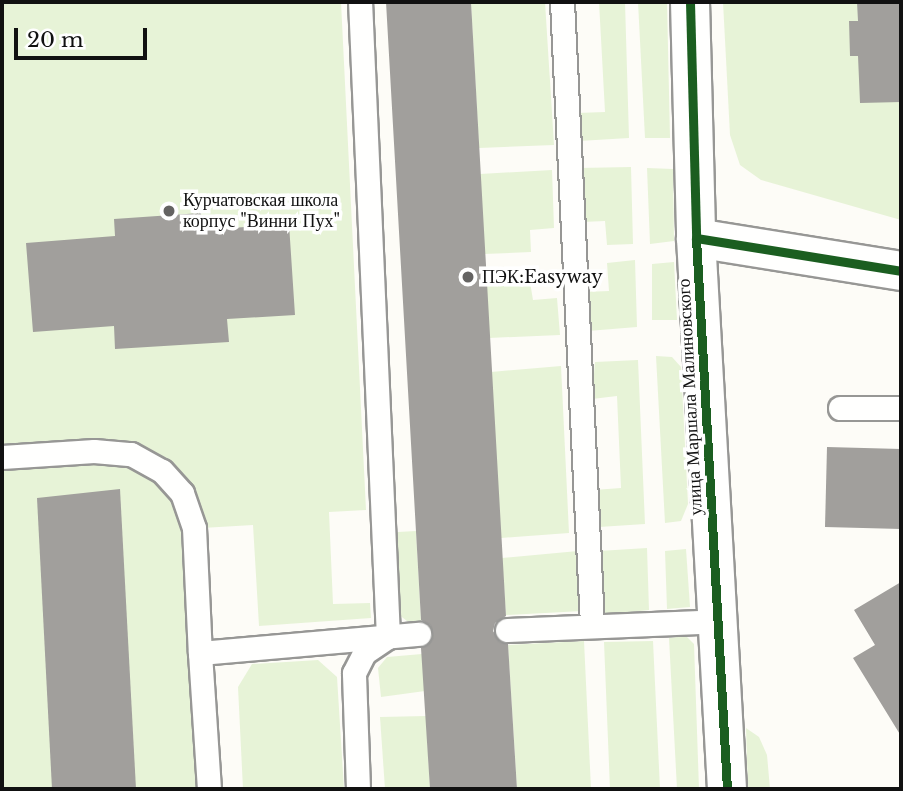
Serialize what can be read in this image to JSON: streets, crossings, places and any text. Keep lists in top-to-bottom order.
{
  "streets": {
    "street": ["улица Маршала Малиновского"]
  },
  "places": ["Курчатовская школа корпус \"Винни Пух\"", "ПЭК:Easyway"],
  "scale_bar": "20 m"
}
